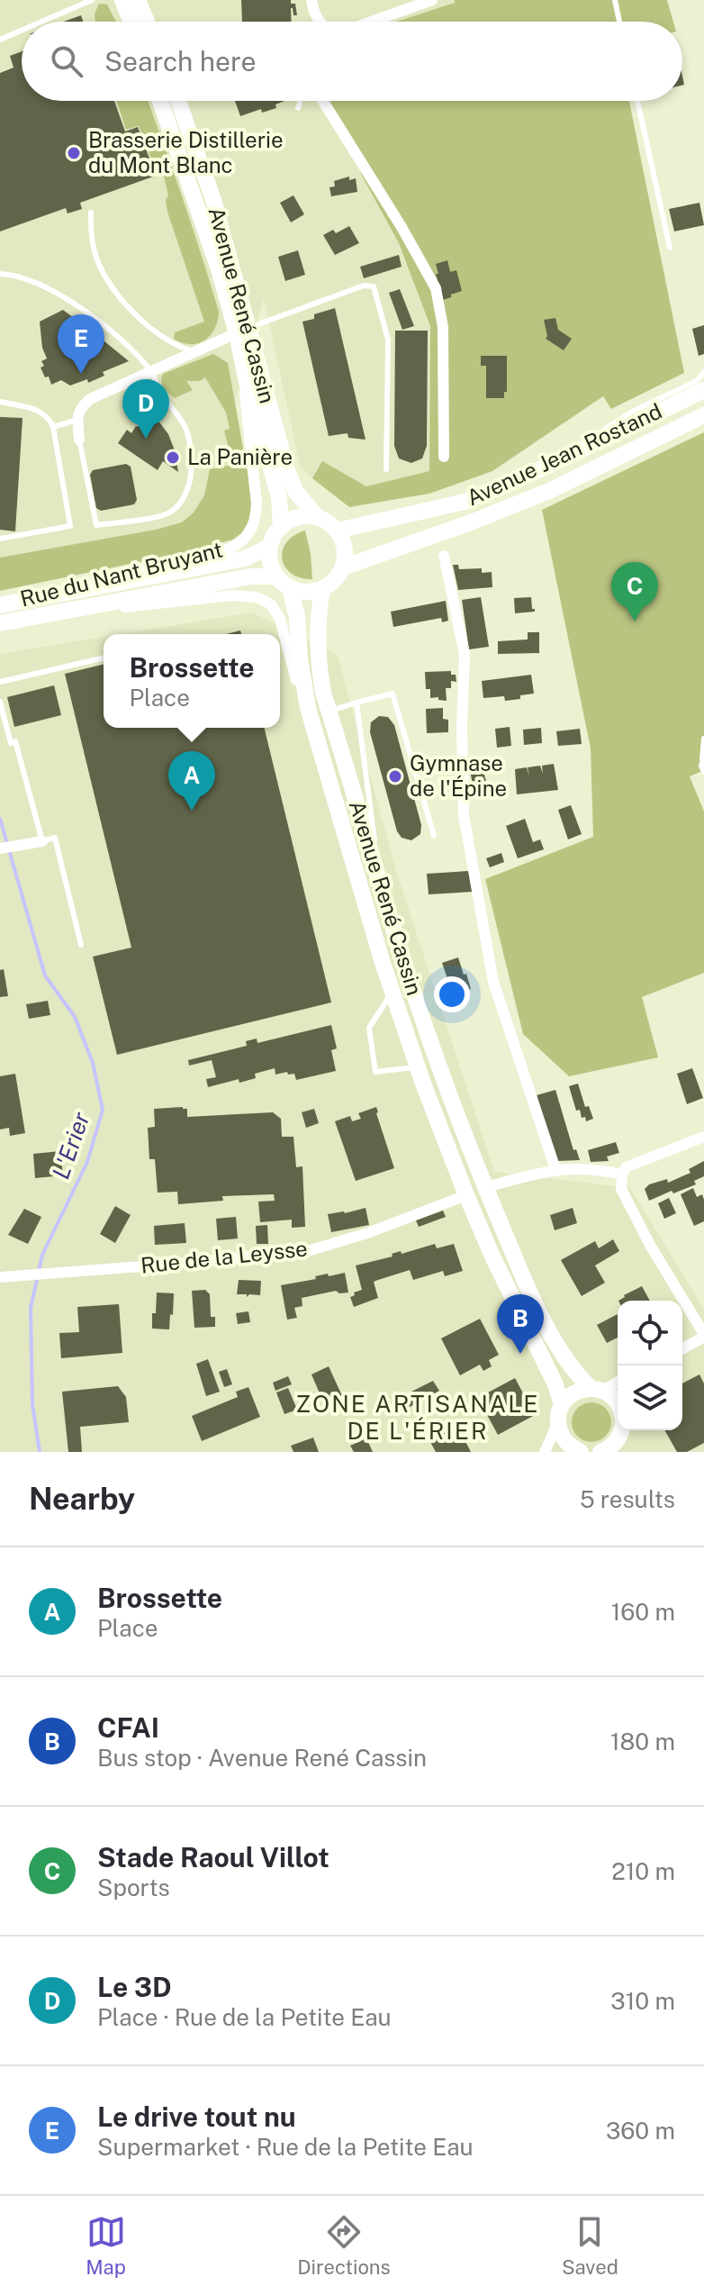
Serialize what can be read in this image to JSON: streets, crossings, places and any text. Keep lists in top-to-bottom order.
{
  "streets": {
    "main road": ["Avenue René Cassin", "Avenue Jean Rostand", "Rue du Nant Bruyant"],
    "street": ["Rue de la Leysse"]
  },
  "crossings": [
    ["Avenue René Cassin", "Avenue Jean Rostand"],
    ["Avenue René Cassin", "Rue du Nant Bruyant"],
    ["Avenue René Cassin", "Rue de la Leysse"],
    ["Avenue Jean Rostand", "Rue du Nant Bruyant"]
  ],
  "districts": ["ZONE ARTISANALE DE L'ÉRIER"],
  "water": ["L'Erier"],
  "places": ["Brasserie Distillerie du Mont Blanc", "La Panière", "Gymnase de l'Épine"],
  "page": {
    "search": "Search here",
    "pins": [
      "E",
      "D",
      "C",
      "A",
      "B"
    ],
    "popup": ["Brossette", "Place"],
    "heading": ["Nearby", "5 results"],
    "list": [
      {
        "mark": "A",
        "name": "Brossette",
        "note": "Place",
        "value": "160 m"
      },
      {
        "mark": "B",
        "name": "CFAI",
        "note": "Bus stop · Avenue René Cassin",
        "value": "180 m"
      },
      {
        "mark": "C",
        "name": "Stade Raoul Villot",
        "note": "Sports",
        "value": "210 m"
      },
      {
        "mark": "D",
        "name": "Le 3D",
        "note": "Place · Rue de la Petite Eau",
        "value": "310 m"
      },
      {
        "mark": "E",
        "name": "Le drive tout nu",
        "note": "Supermarket · Rue de la Petite Eau",
        "value": "360 m"
      }
    ],
    "nav": ["Map", "Directions", "Saved"]
  }
}
